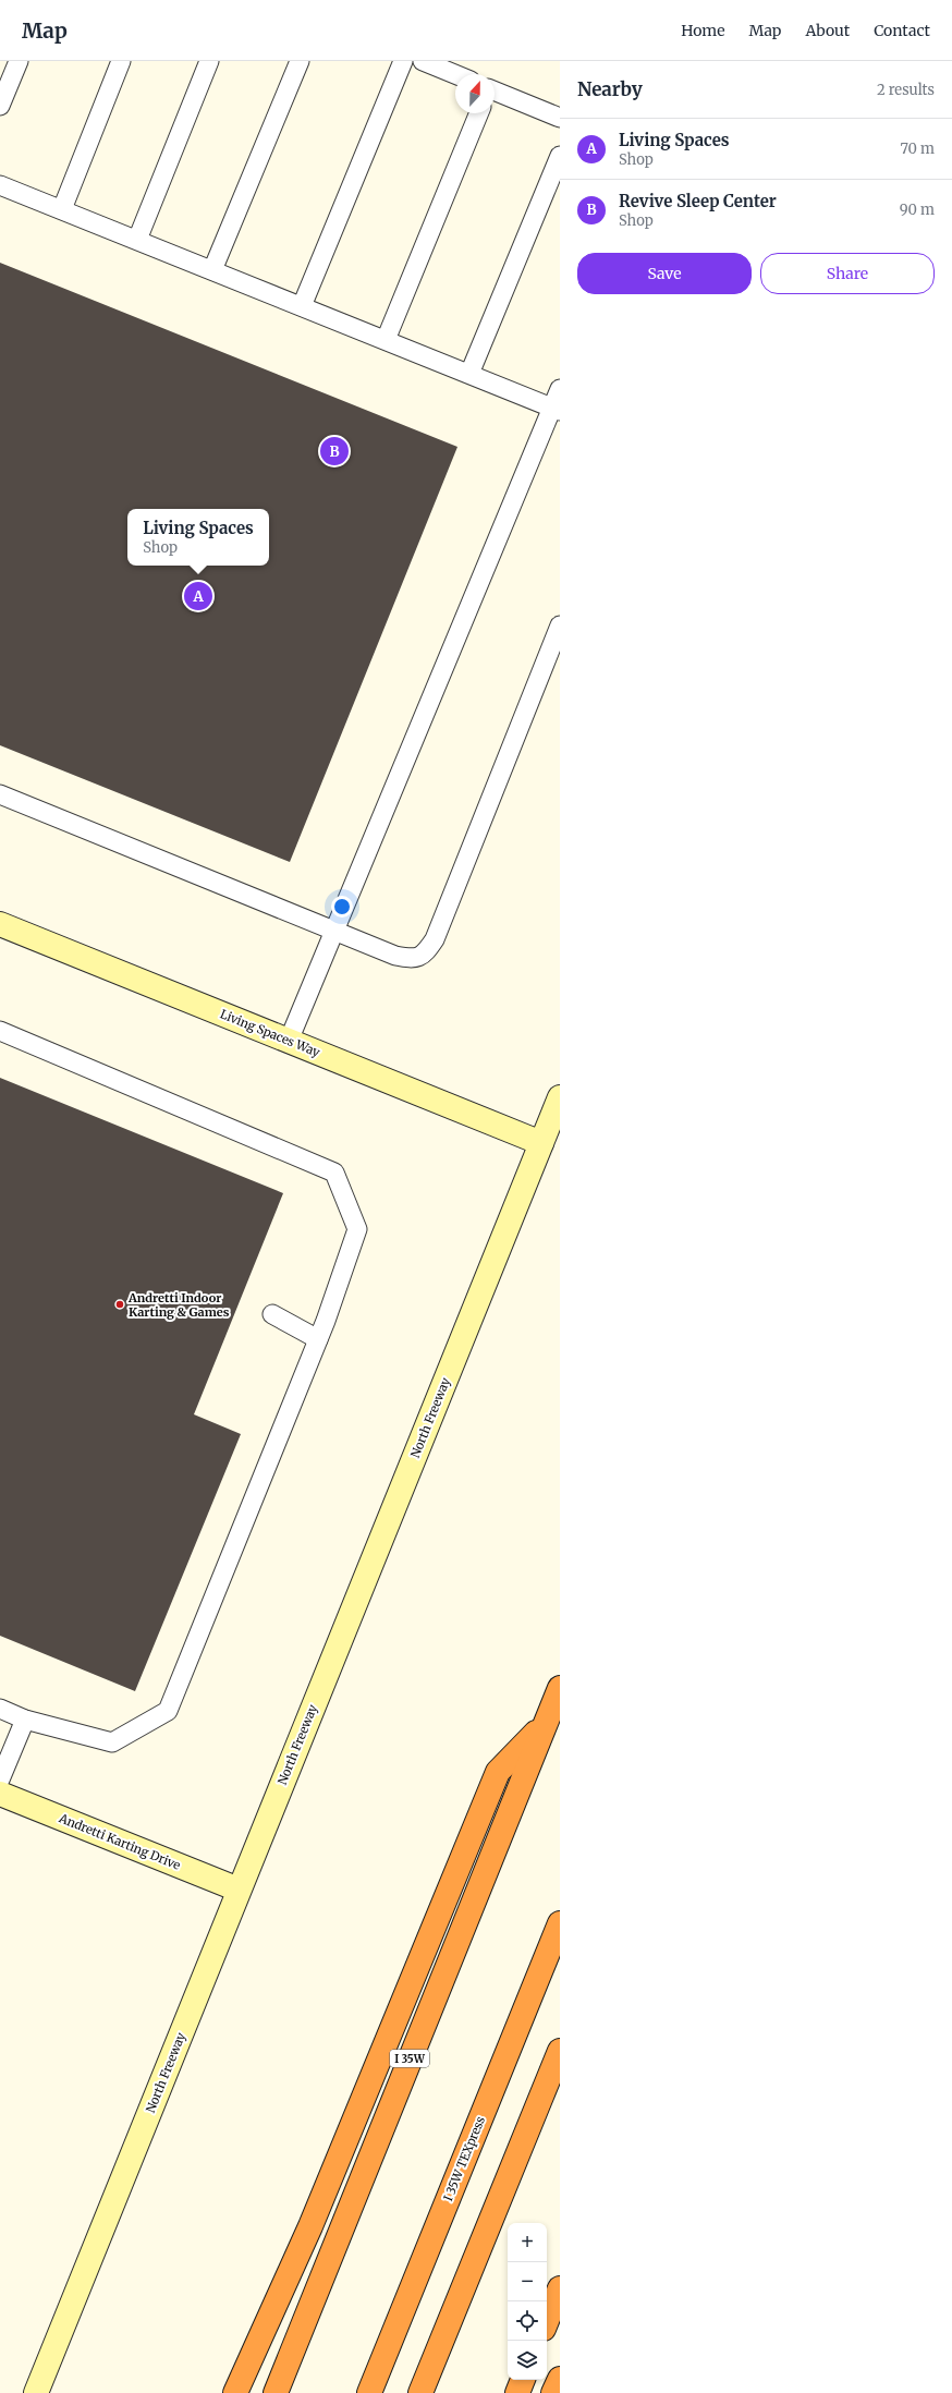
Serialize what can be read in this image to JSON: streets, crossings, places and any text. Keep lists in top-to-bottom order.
{
  "streets": {
    "highway": ["I 35W", "I 35W TEXpress"],
    "main road": ["Living Spaces Way", "North Freeway", "Andretti Karting Drive"]
  },
  "crossings": [
    ["Living Spaces Way", "North Freeway"],
    ["North Freeway", "Andretti Karting Drive"]
  ],
  "places": ["Andretti Indoor Karting & Games"],
  "north": "top",
  "page": {
    "header": "Map",
    "nav": [
      "Home",
      "Map",
      "About",
      "Contact"
    ],
    "heading": ["Nearby", "2 results"],
    "list": [
      {
        "mark": "A",
        "name": "Living Spaces",
        "note": "Shop",
        "value": "70 m"
      },
      {
        "mark": "B",
        "name": "Revive Sleep Center",
        "note": "Shop",
        "value": "90 m"
      }
    ],
    "buttons": ["Save", "Share"],
    "pins": ["B", "A"],
    "popup": ["Living Spaces", "Shop"],
    "map_buttons": ["+", "−"]
  }
}
